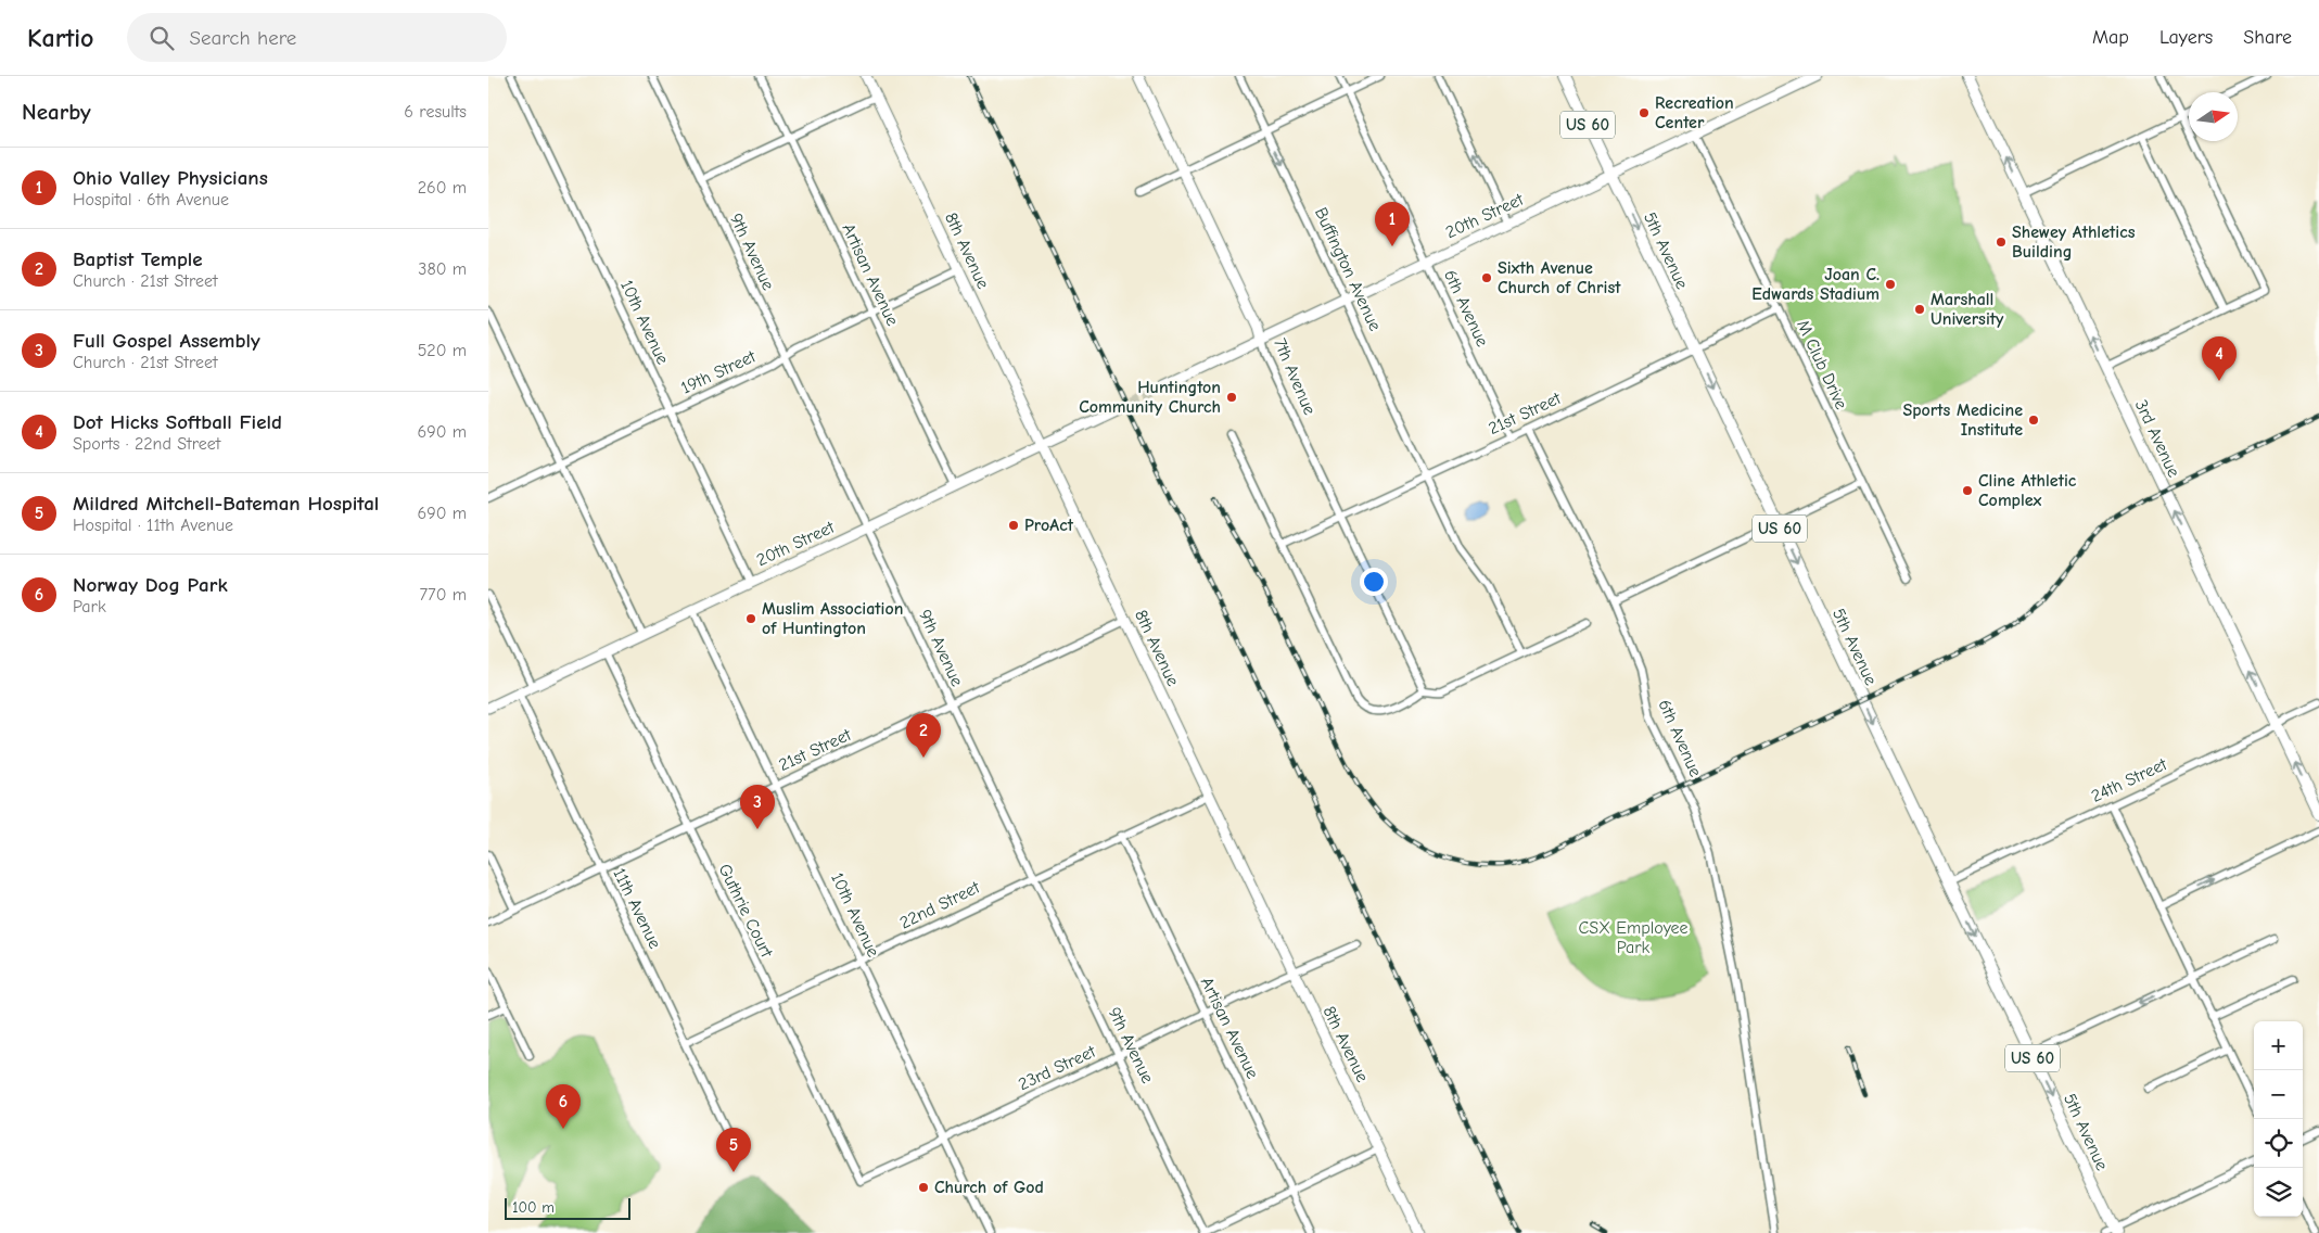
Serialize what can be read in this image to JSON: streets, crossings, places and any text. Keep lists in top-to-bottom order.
{
  "streets": {
    "main road": [
      "US 60",
      "20th Street",
      "8th Avenue",
      "5th Avenue",
      "7th Avenue",
      "3rd Avenue"
    ],
    "street": [
      "9th Avenue",
      "Buffington Avenue",
      "Artisan Avenue",
      "6th Avenue",
      "10th Avenue",
      "M Club Drive",
      "19th Street",
      "21st Street",
      "24th Street",
      "22nd Street",
      "11th Avenue",
      "Guthrie Court",
      "23rd Street"
    ]
  },
  "crossings": [
    ["20th Street", "8th Avenue"],
    ["20th Street", "5th Avenue"],
    ["20th Street", "9th Avenue"],
    ["20th Street", "Buffington Avenue"],
    ["20th Street", "Artisan Avenue"],
    ["20th Street", "6th Avenue"],
    ["20th Street", "10th Avenue"],
    ["20th Street", "M Club Drive"],
    ["20th Street", "7th Avenue"],
    ["20th Street", "11th Avenue"],
    ["20th Street", "Guthrie Court"],
    ["8th Avenue", "19th Street"],
    ["8th Avenue", "21st Street"],
    ["8th Avenue", "22nd Street"],
    ["8th Avenue", "23rd Street"],
    ["5th Avenue", "21st Street"],
    ["5th Avenue", "24th Street"],
    ["9th Avenue", "19th Street"],
    ["9th Avenue", "21st Street"],
    ["9th Avenue", "22nd Street"],
    ["9th Avenue", "23rd Street"],
    ["Buffington Avenue", "21st Street"],
    ["Artisan Avenue", "19th Street"],
    ["Artisan Avenue", "22nd Street"],
    ["Artisan Avenue", "23rd Street"],
    ["6th Avenue", "21st Street"],
    ["10th Avenue", "19th Street"],
    ["10th Avenue", "21st Street"],
    ["10th Avenue", "22nd Street"],
    ["10th Avenue", "23rd Street"],
    ["M Club Drive", "21st Street"],
    ["7th Avenue", "21st Street"],
    ["21st Street", "11th Avenue"],
    ["21st Street", "Guthrie Court"],
    ["3rd Avenue", "24th Street"],
    ["22nd Street", "11th Avenue"],
    ["22nd Street", "Guthrie Court"],
    ["Guthrie Court", "23rd Street"]
  ],
  "one_way": ["5th Avenue", "3rd Avenue"],
  "parks": ["CSX Employee Park"],
  "places": [
    "Recreation Center",
    "Shewey Athletics Building",
    "Sixth Avenue Church of Christ",
    "Joan C. Edwards Stadium",
    "Marshall University",
    "Huntington Community Church",
    "Sports Medicine Institute",
    "Cline Athletic Complex",
    "ProAct",
    "Muslim Association of Huntington",
    "Church of God"
  ],
  "scale_bar": "100 m",
  "north": "right",
  "page": {
    "header": "Kartio",
    "search": "Search here",
    "nav": ["Map", "Layers", "Share"],
    "heading": ["Nearby", "6 results"],
    "list": [
      {
        "mark": "1",
        "name": "Ohio Valley Physicians",
        "note": "Hospital · 6th Avenue",
        "value": "260 m"
      },
      {
        "mark": "2",
        "name": "Baptist Temple",
        "note": "Church · 21st Street",
        "value": "380 m"
      },
      {
        "mark": "3",
        "name": "Full Gospel Assembly",
        "note": "Church · 21st Street",
        "value": "520 m"
      },
      {
        "mark": "4",
        "name": "Dot Hicks Softball Field",
        "note": "Sports · 22nd Street",
        "value": "690 m"
      },
      {
        "mark": "5",
        "name": "Mildred Mitchell-Bateman Hospital",
        "note": "Hospital · 11th Avenue",
        "value": "690 m"
      },
      {
        "mark": "6",
        "name": "Norway Dog Park",
        "note": "Park",
        "value": "770 m"
      }
    ],
    "pins": [
      "1",
      "4",
      "2",
      "3",
      "6",
      "5"
    ],
    "map_buttons": ["+", "−"],
    "scale": "100 m"
  }
}
